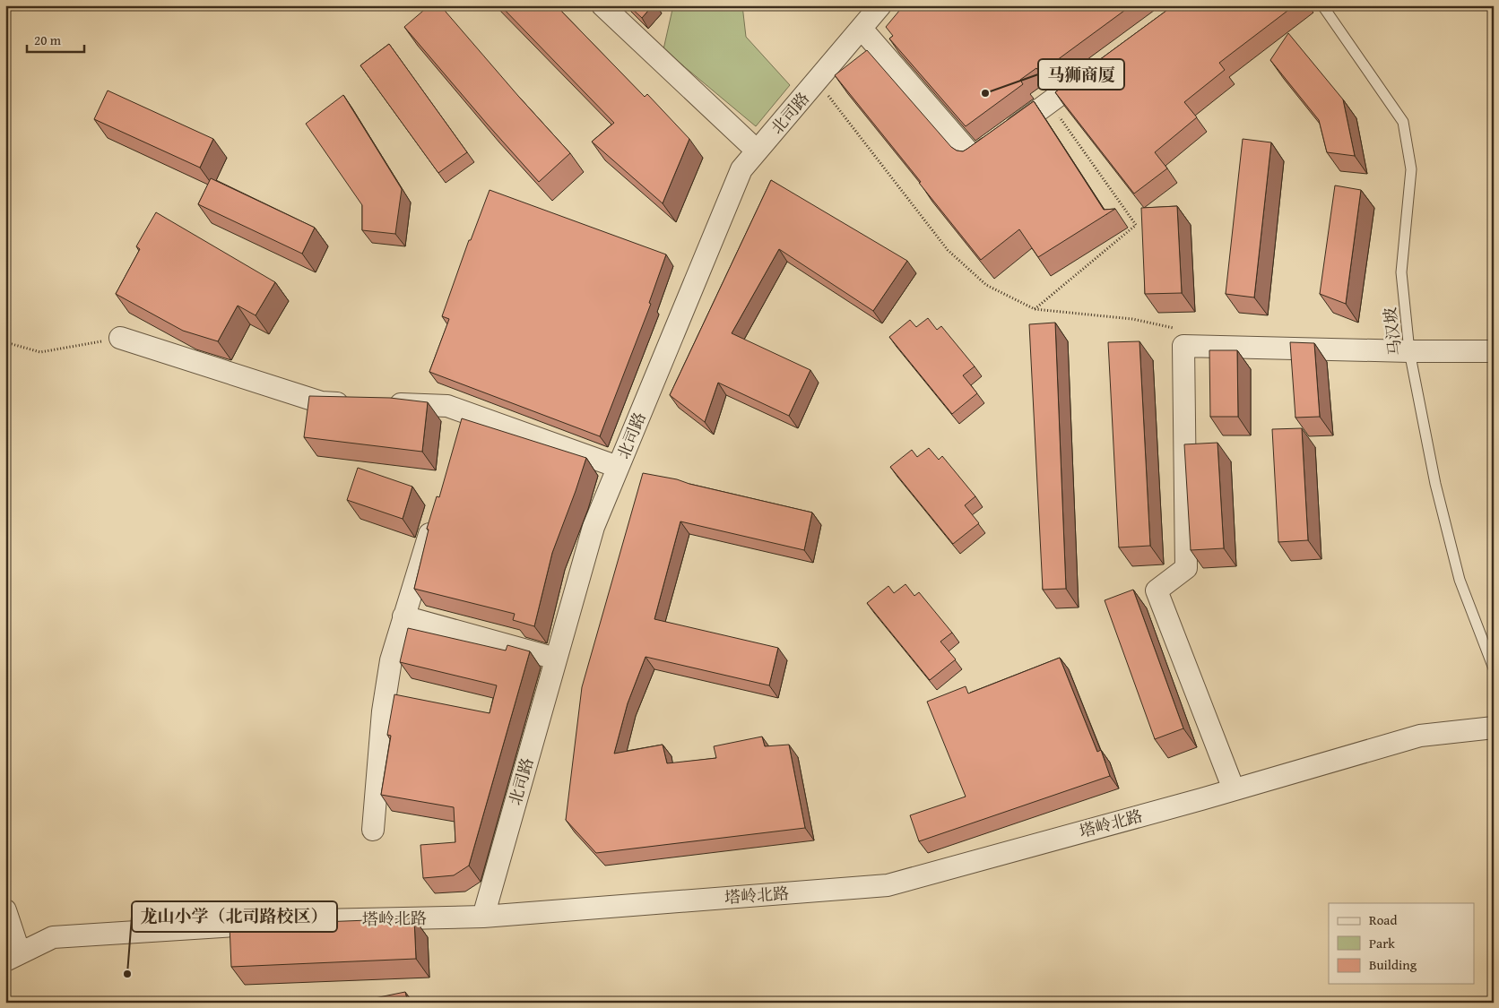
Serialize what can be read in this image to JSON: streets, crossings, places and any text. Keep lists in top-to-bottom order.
{
  "streets": {
    "street": ["北司路", "塔岭北路"],
    "lane": ["马汉坡"]
  },
  "crossings": [
    ["北司路", "塔岭北路"]
  ],
  "places": ["马狮商厦", "龙山小学（北司路校区）"],
  "legend": ["Road", "Park", "Building"],
  "scale_bar": "20 m"
}
